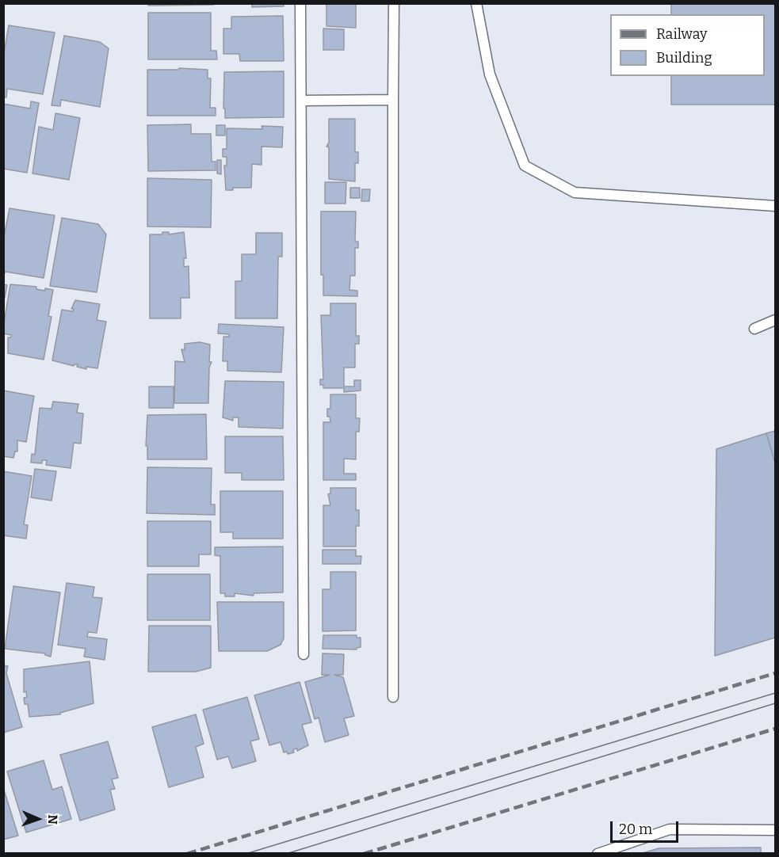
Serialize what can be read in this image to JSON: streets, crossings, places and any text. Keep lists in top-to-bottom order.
{
  "legend": ["Railway", "Building"],
  "scale_bar": "20 m",
  "north": "right"
}
